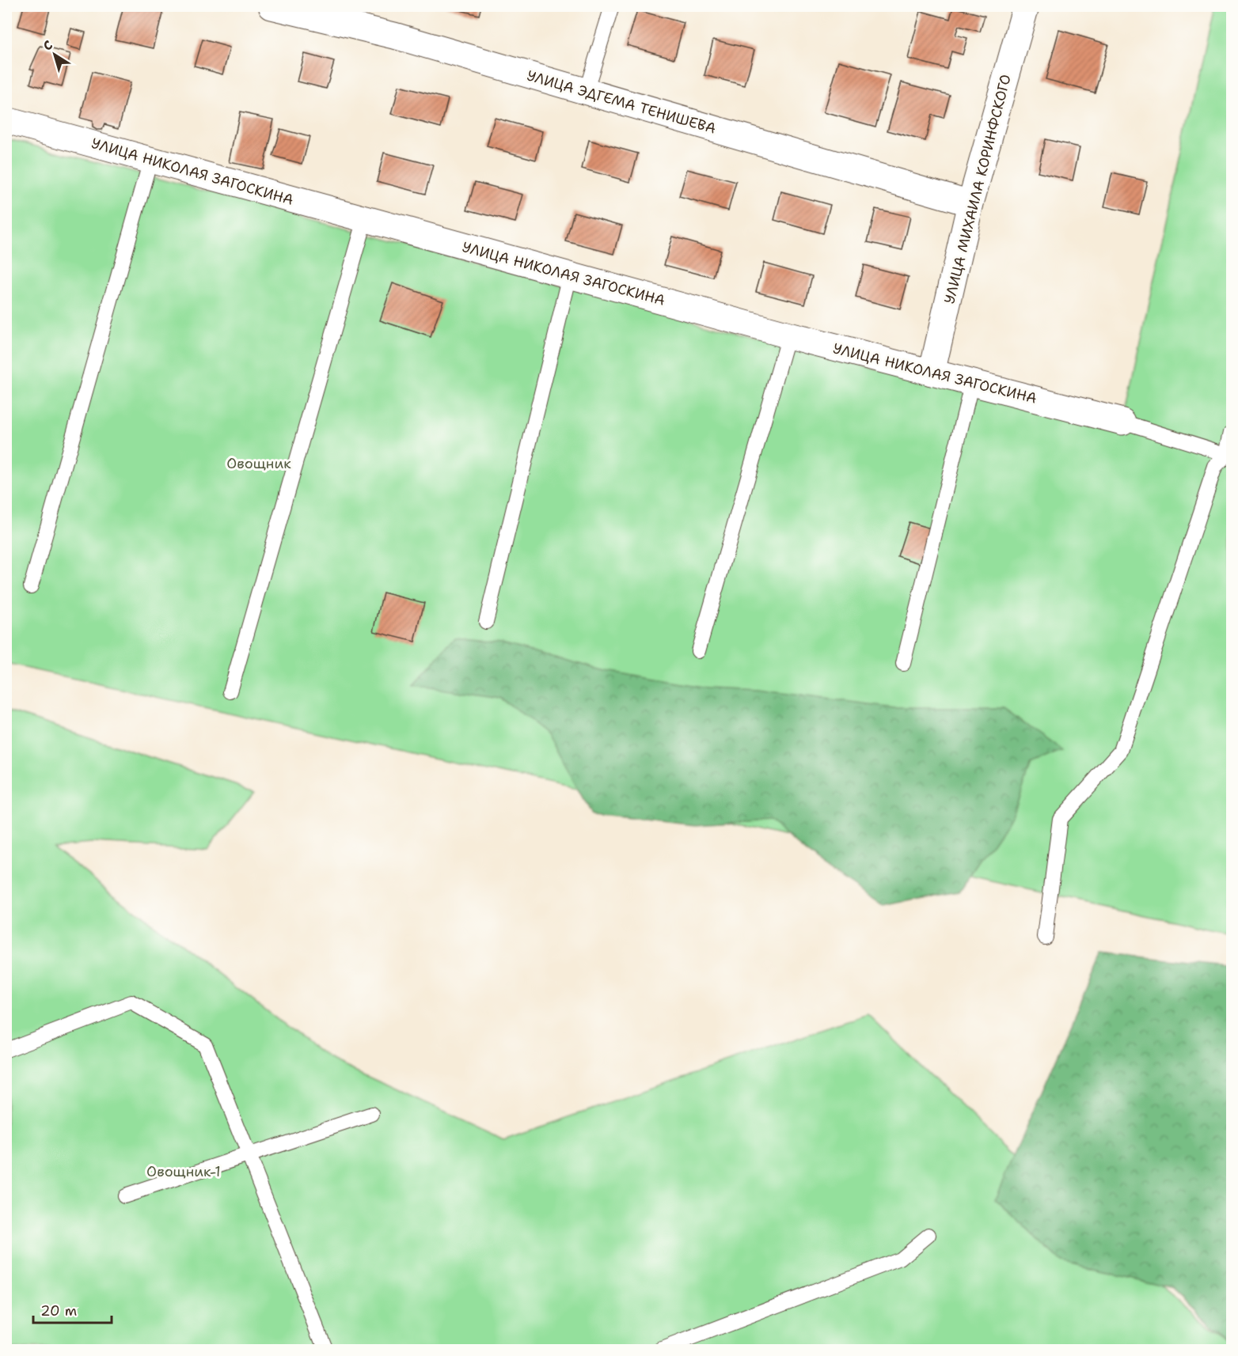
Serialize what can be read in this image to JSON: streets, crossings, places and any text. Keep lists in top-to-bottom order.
{
  "streets": {
    "street": ["УЛИЦА ЭДГЕМА ТЕНИШЕВА", "УЛИЦА НИКОЛАЯ ЗАГОСКИНА", "УЛИЦА МИХАИЛА КОРИНФСКОГО"]
  },
  "crossings": [
    ["УЛИЦА ЭДГЕМА ТЕНИШЕВА", "УЛИЦА МИХАИЛА КОРИНФСКОГО"],
    ["УЛИЦА НИКОЛАЯ ЗАГОСКИНА", "УЛИЦА МИХАИЛА КОРИНФСКОГО"]
  ],
  "parks": ["Овощник", "Овощник-1"],
  "scale_bar": "20 m",
  "north": "top left"
}
